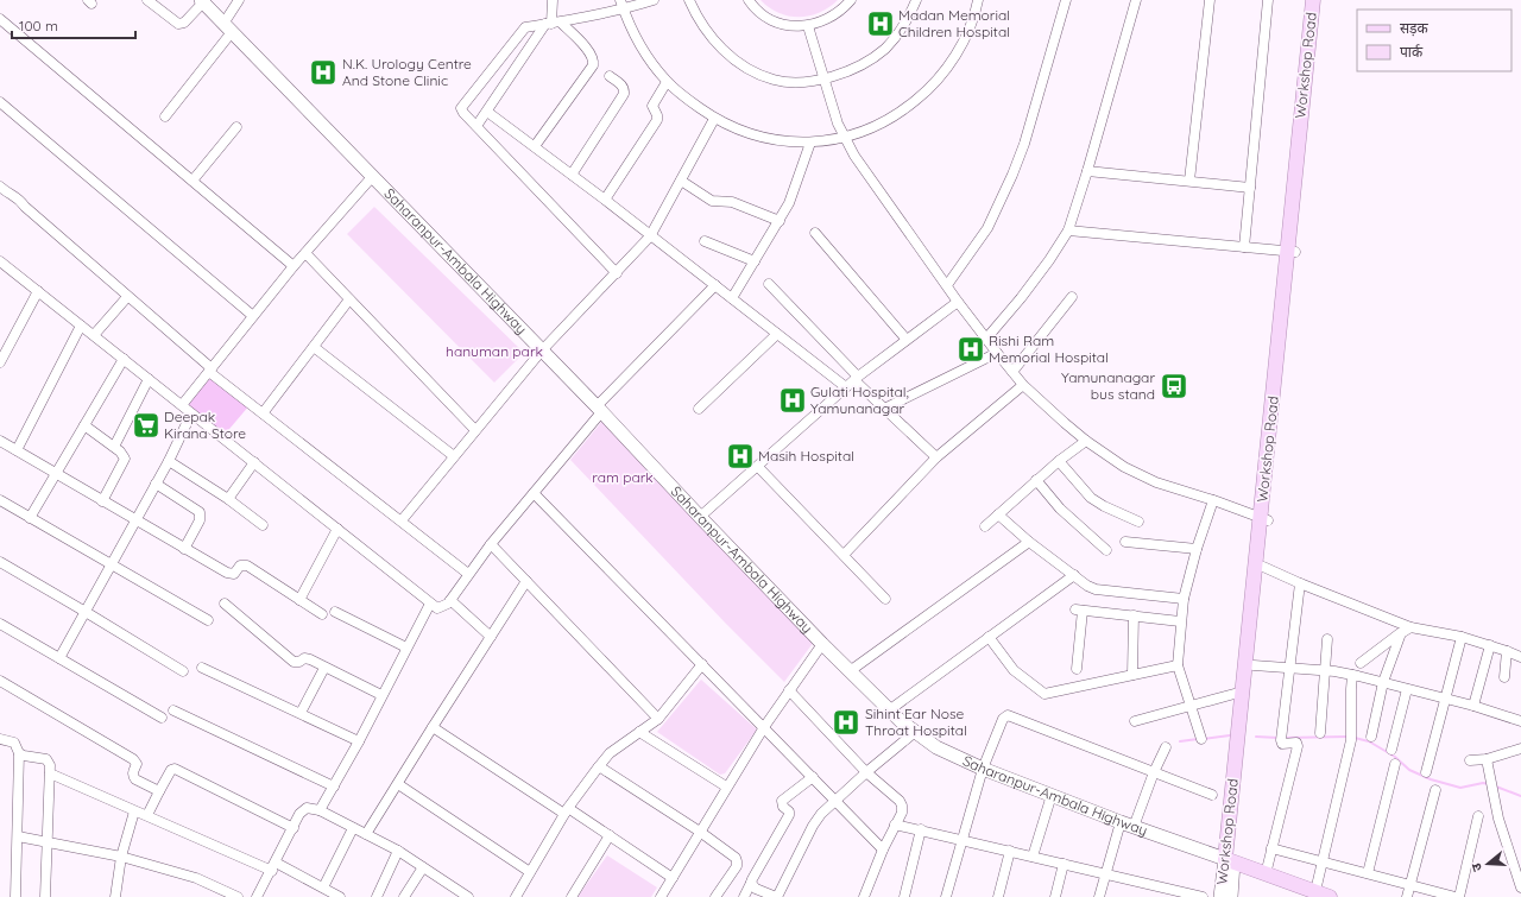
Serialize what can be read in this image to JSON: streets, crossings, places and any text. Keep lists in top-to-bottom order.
{
  "streets": {
    "main road": ["Workshop Road", "Saharanpur-Ambala Highway"]
  },
  "crossings": [
    ["Workshop Road", "Saharanpur-Ambala Highway"]
  ],
  "parks": ["hanuman park", "ram park"],
  "places": {
    "hospital": [
      "Madan Memorial Children Hospital",
      "N.K. Urology Centre And Stone Clinic",
      "Rishi Ram Memorial Hospital",
      "Gulati Hospital, Yamunanagar",
      "Masih Hospital",
      "Sihint Ear Nose Throat Hospital"
    ],
    "bus stop": ["Yamunanagar bus stand"],
    "supermarket": ["Deepak Kirana Store"]
  },
  "legend": ["सड़क", "पार्क"],
  "scale_bar": "100 m",
  "north": "left"
}
